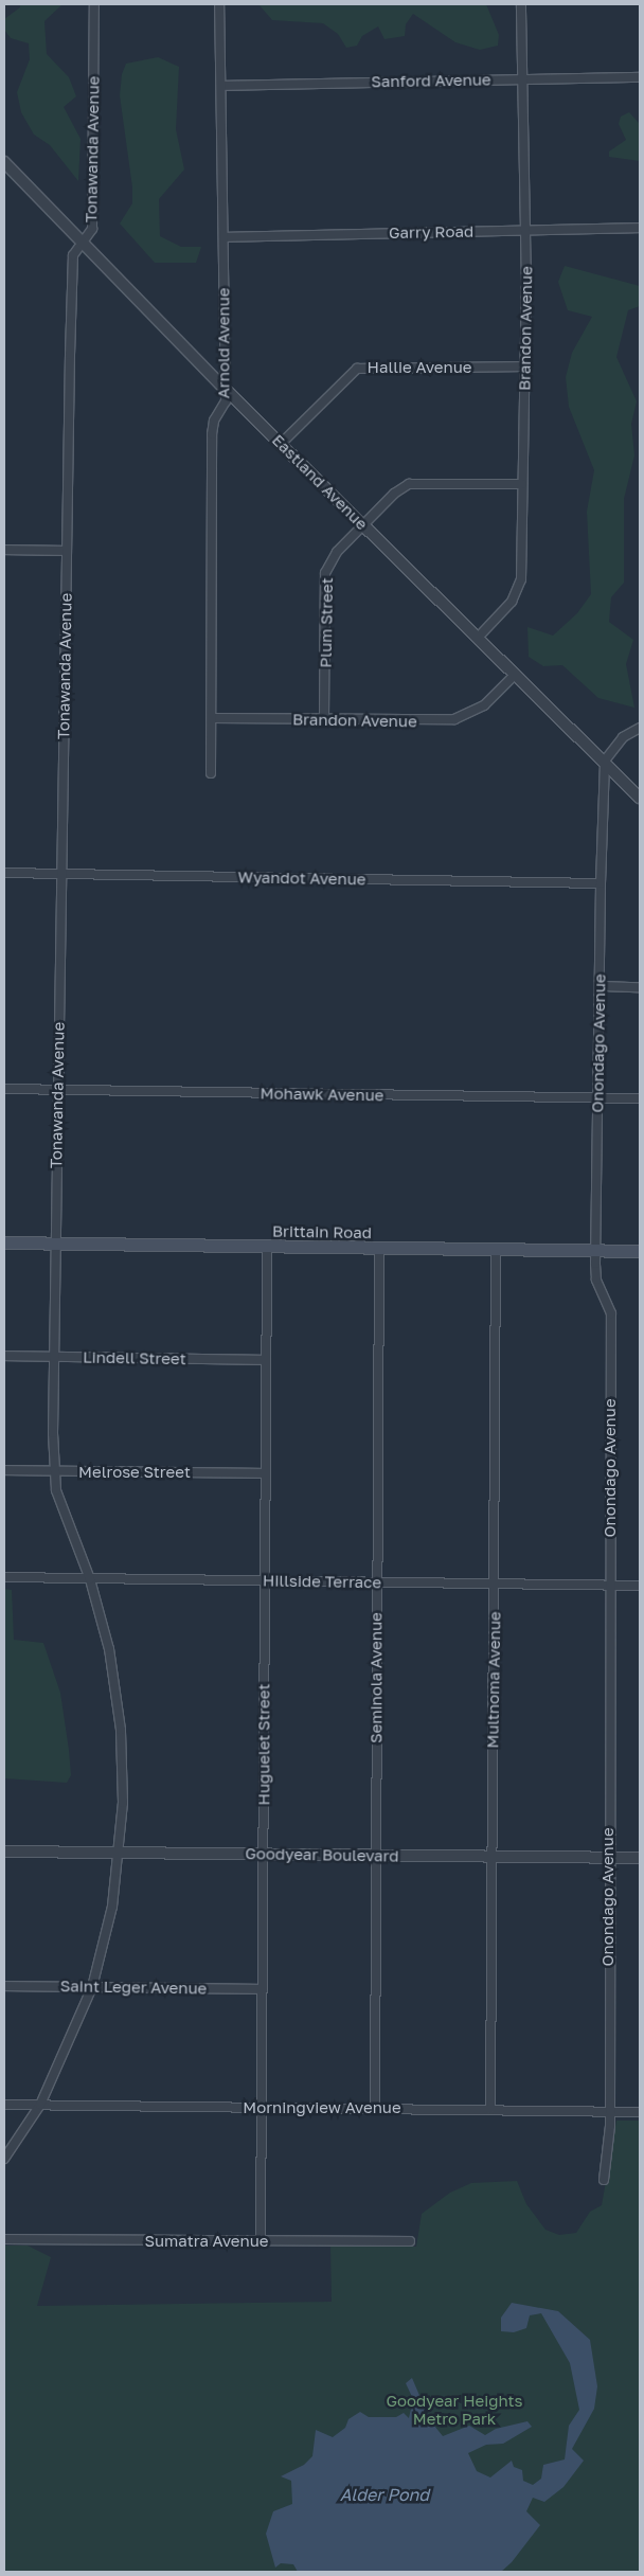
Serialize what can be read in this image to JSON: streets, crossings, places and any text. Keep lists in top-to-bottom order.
{
  "streets": {
    "main road": ["Brittain Road"],
    "street": [
      "Sanford Avenue",
      "Tonawanda Avenue",
      "Garry Road",
      "Brandon Avenue",
      "Arnold Avenue",
      "Hallie Avenue",
      "Eastland Avenue",
      "Plum Street",
      "Wyandot Avenue",
      "Onondago Avenue",
      "Mohawk Avenue",
      "Lindell Street",
      "Melrose Street",
      "Hillside Terrace",
      "Seminola Avenue",
      "Multnoma Avenue",
      "Huguelet Street",
      "Goodyear Boulevard",
      "Saint Leger Avenue",
      "Morningview Avenue",
      "Sumatra Avenue"
    ]
  },
  "crossings": [
    ["Sanford Avenue", "Brandon Avenue"],
    ["Sanford Avenue", "Arnold Avenue"],
    ["Tonawanda Avenue", "Eastland Avenue"],
    ["Tonawanda Avenue", "Wyandot Avenue"],
    ["Tonawanda Avenue", "Mohawk Avenue"],
    ["Tonawanda Avenue", "Brittain Road"],
    ["Tonawanda Avenue", "Lindell Street"],
    ["Tonawanda Avenue", "Melrose Street"],
    ["Tonawanda Avenue", "Hillside Terrace"],
    ["Tonawanda Avenue", "Goodyear Boulevard"],
    ["Tonawanda Avenue", "Saint Leger Avenue"],
    ["Tonawanda Avenue", "Morningview Avenue"],
    ["Garry Road", "Brandon Avenue"],
    ["Garry Road", "Arnold Avenue"],
    ["Brandon Avenue", "Arnold Avenue"],
    ["Brandon Avenue", "Hallie Avenue"],
    ["Brandon Avenue", "Eastland Avenue"],
    ["Brandon Avenue", "Plum Street"],
    ["Arnold Avenue", "Eastland Avenue"],
    ["Hallie Avenue", "Eastland Avenue"],
    ["Eastland Avenue", "Plum Street"],
    ["Eastland Avenue", "Onondago Avenue"],
    ["Wyandot Avenue", "Onondago Avenue"],
    ["Onondago Avenue", "Mohawk Avenue"],
    ["Onondago Avenue", "Brittain Road"],
    ["Onondago Avenue", "Hillside Terrace"],
    ["Onondago Avenue", "Goodyear Boulevard"],
    ["Onondago Avenue", "Morningview Avenue"],
    ["Brittain Road", "Seminola Avenue"],
    ["Brittain Road", "Multnoma Avenue"],
    ["Brittain Road", "Huguelet Street"],
    ["Lindell Street", "Huguelet Street"],
    ["Melrose Street", "Huguelet Street"],
    ["Hillside Terrace", "Seminola Avenue"],
    ["Hillside Terrace", "Multnoma Avenue"],
    ["Hillside Terrace", "Huguelet Street"],
    ["Seminola Avenue", "Goodyear Boulevard"],
    ["Seminola Avenue", "Morningview Avenue"],
    ["Multnoma Avenue", "Goodyear Boulevard"],
    ["Multnoma Avenue", "Morningview Avenue"],
    ["Huguelet Street", "Goodyear Boulevard"],
    ["Huguelet Street", "Saint Leger Avenue"],
    ["Huguelet Street", "Morningview Avenue"],
    ["Huguelet Street", "Sumatra Avenue"]
  ],
  "water": ["Alder Pond"],
  "parks": ["Goodyear Heights Metro Park"]
}
